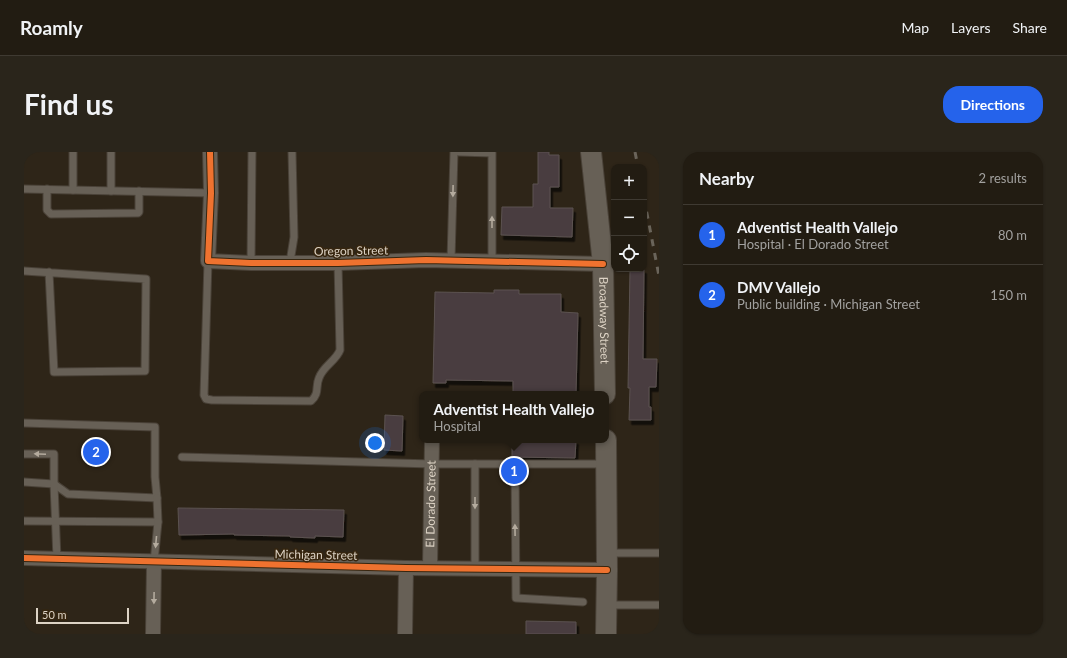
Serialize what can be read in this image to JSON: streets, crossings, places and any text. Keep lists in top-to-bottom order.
{
  "streets": {
    "main road": ["Broadway Street"],
    "street": ["Oregon Street", "El Dorado Street", "Michigan Street"]
  },
  "crossings": [
    ["Oregon Street", "Broadway Street"],
    ["El Dorado Street", "Michigan Street"]
  ],
  "scale_bar": "50 m",
  "page": {
    "header": "Roamly",
    "nav": ["Map", "Layers", "Share"],
    "buttons": "Directions",
    "title": "Find us",
    "heading": ["Nearby", "2 results"],
    "map_buttons": ["+", "−"],
    "list": [
      {
        "mark": "1",
        "name": "Adventist Health Vallejo",
        "note": "Hospital · El Dorado Street",
        "value": "80 m"
      },
      {
        "mark": "2",
        "name": "DMV Vallejo",
        "note": "Public building · Michigan Street",
        "value": "150 m"
      }
    ],
    "popup": ["Adventist Health Vallejo", "Hospital"],
    "pins": ["2", "1"],
    "scale": "50 m"
  }
}
